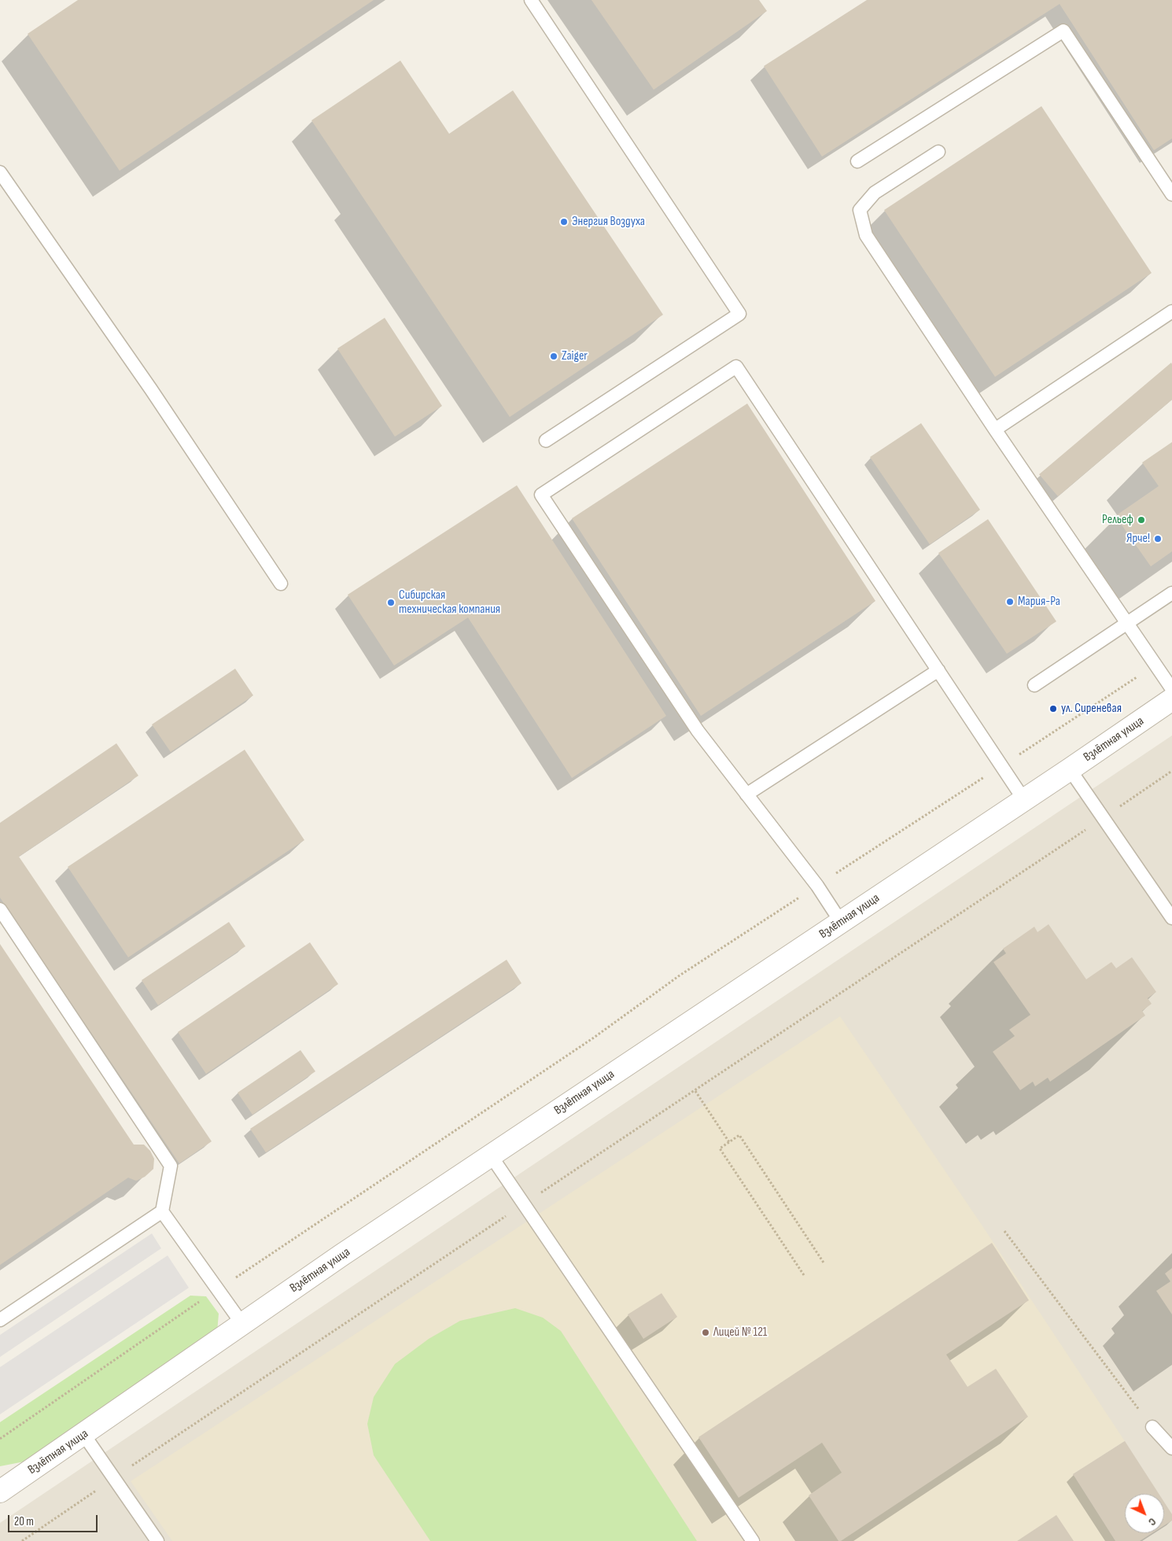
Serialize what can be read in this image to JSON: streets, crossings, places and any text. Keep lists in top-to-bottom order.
{
  "streets": {
    "street": ["Взлётная улица"]
  },
  "places": [
    "Энергия Воздуха",
    "Zaiger",
    "Рельеф",
    "Ярче!",
    "Мария-Ра",
    "Сибирская техническая компания",
    "ул. Сиреневая",
    "Лицей № 121"
  ],
  "scale_bar": "20 m",
  "north": "bottom right"
}
